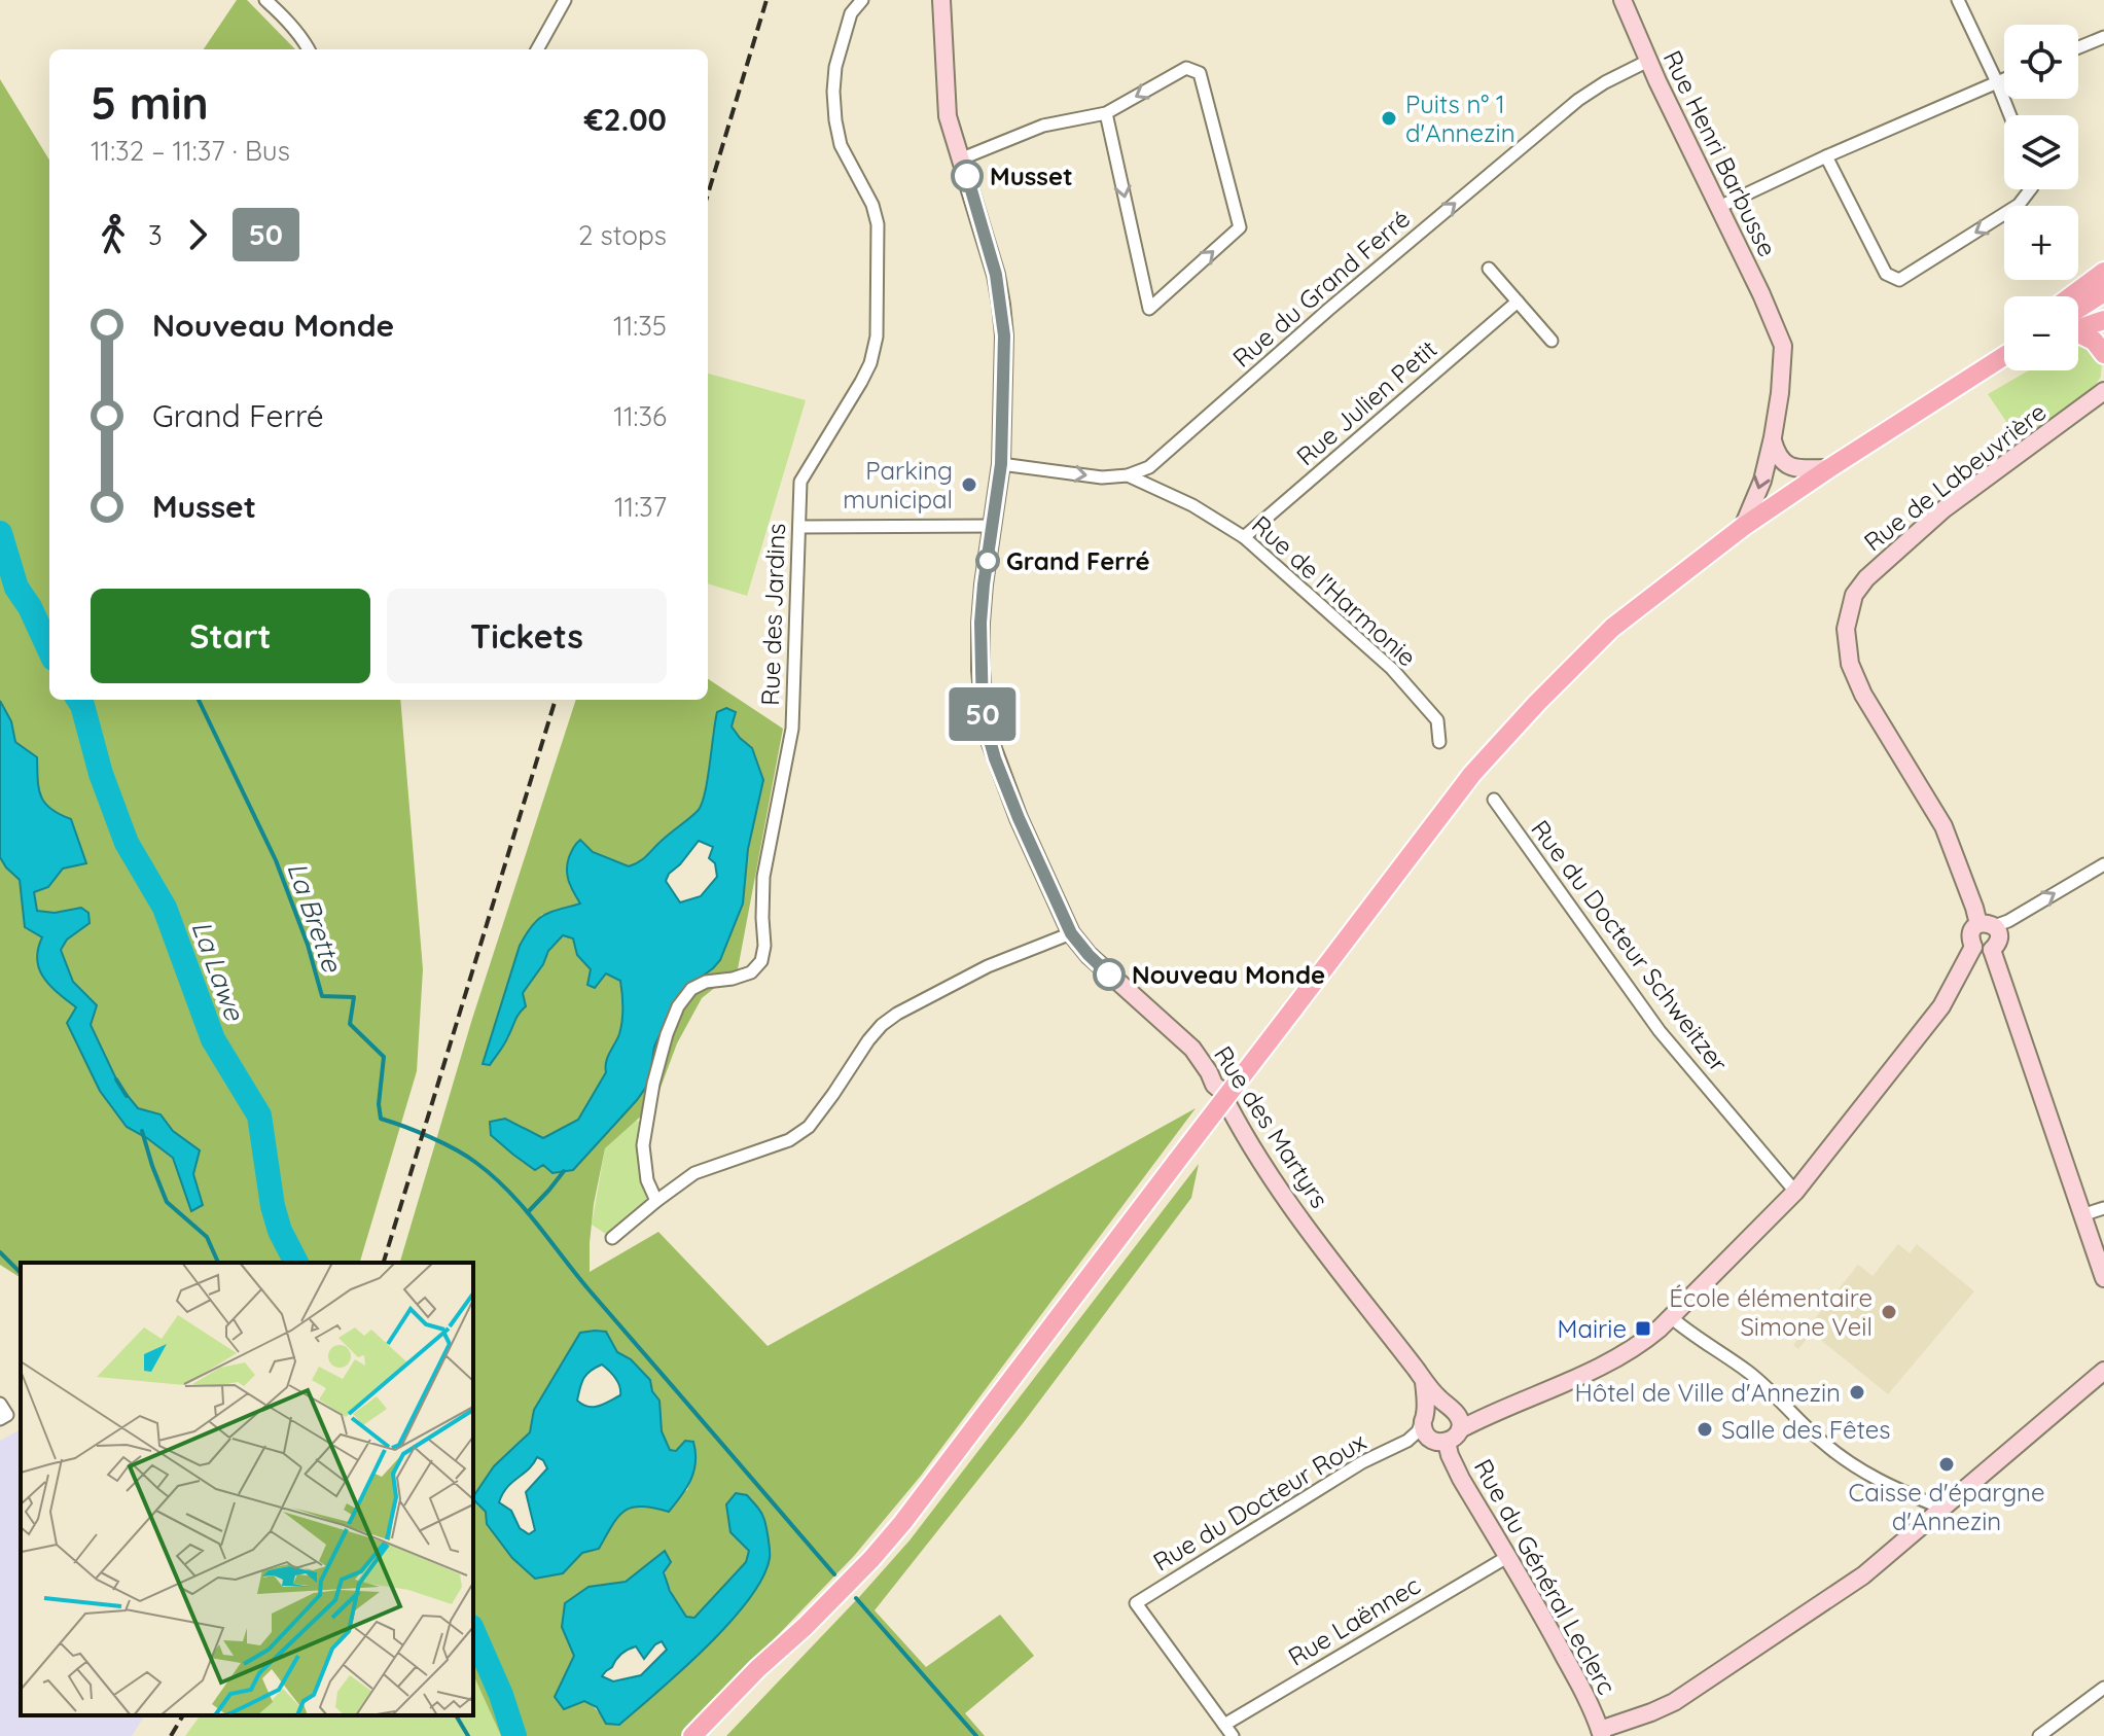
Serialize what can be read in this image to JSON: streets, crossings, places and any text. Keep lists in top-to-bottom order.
{
  "streets": {
    "street": [
      "Rue Henri Barbusse",
      "Rue du Grand Ferré",
      "Rue Julien Petit",
      "Rue de Labeuvrière",
      "Rue de l'Harmonie",
      "Rue des Jardins",
      "Rue du Docteur Schweitzer",
      "Rue des Martyrs",
      "Rue du Docteur Roux",
      "Rue du Général Leclerc",
      "Rue Laënnec"
    ]
  },
  "crossings": [
    ["Rue Henri Barbusse", "Rue du Grand Ferré"],
    ["Rue du Grand Ferré", "Rue de l'Harmonie"],
    ["Rue du Grand Ferré", "Rue des Martyrs"],
    ["Rue Julien Petit", "Rue de l'Harmonie"],
    ["Rue du Docteur Roux", "Rue du Général Leclerc"],
    ["Rue du Docteur Roux", "Rue Laënnec"],
    ["Rue du Général Leclerc", "Rue Laënnec"]
  ],
  "one_way": ["Rue du Grand Ferré"],
  "water": ["La Brette", "La Lawe"],
  "places": {
    "other": [
      "Puits n° 1 d'Annezin",
      "Musset",
      "Parking municipal",
      "Grand Ferré",
      "Nouveau Monde",
      "École élémentaire Simone Veil",
      "Hôtel de Ville d'Annezin",
      "Salle des Fêtes",
      "Caisse d'épargne d'Annezin"
    ],
    "transit": ["Mairie"]
  },
  "lines": ["bus line 50"],
  "page": {
    "on_map": "50",
    "map_buttons": ["+", "−"],
    "heading": ["5 min", "11:32 – 11:37 · Bus", "€2.00"],
    "legs": ["3", "50", "2 stops"],
    "list": [
      {
        "name": "Nouveau Monde",
        "value": "11:35"
      },
      {
        "name": "Grand Ferré",
        "value": "11:36"
      },
      {
        "name": "Musset",
        "value": "11:37"
      }
    ],
    "buttons": ["Start", "Tickets"]
  }
}
